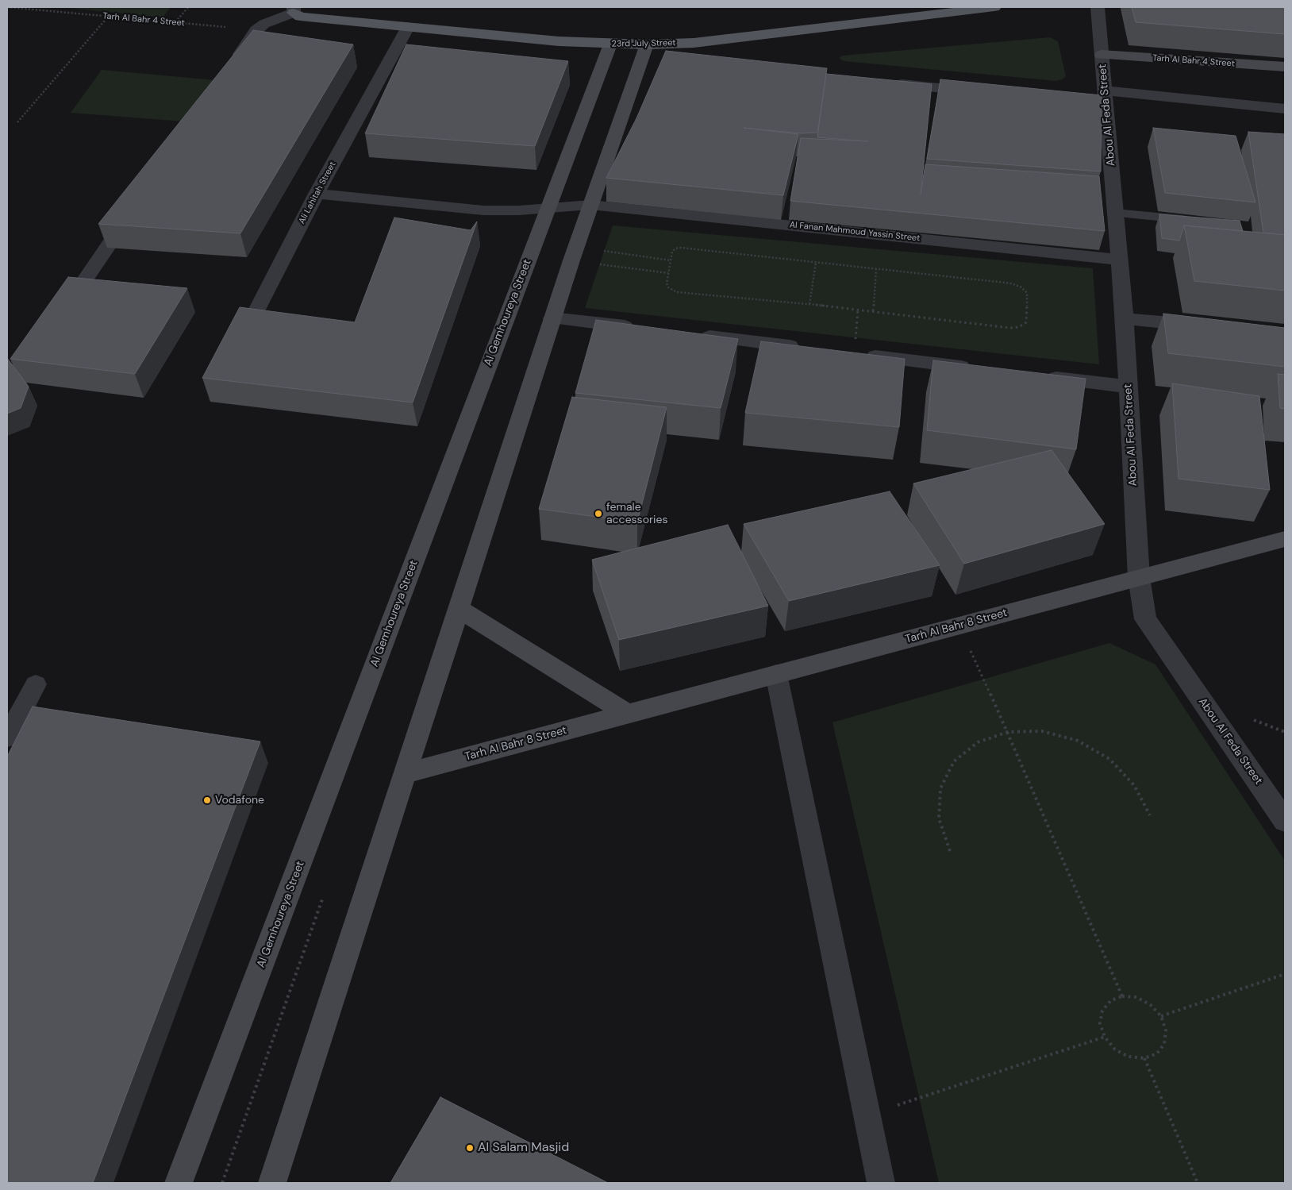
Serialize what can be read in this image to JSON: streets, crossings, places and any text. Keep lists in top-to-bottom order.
{
  "streets": {
    "main road": [
      "Tarh Al Bahr 4 Street",
      "23rd July Street",
      "Al Gemhoureya Street",
      "Tarh Al Bahr 8 Street"
    ],
    "street": ["Abou Al Feda Street", "Ali Lahitah Street", "Al Fanan Mahmoud Yassin Street"]
  },
  "crossings": [
    ["Tarh Al Bahr 4 Street", "Abou Al Feda Street"],
    ["23rd July Street", "Ali Lahitah Street"],
    ["23rd July Street", "Al Gemhoureya Street"],
    ["Abou Al Feda Street", "Al Fanan Mahmoud Yassin Street"],
    ["Abou Al Feda Street", "Tarh Al Bahr 8 Street"],
    ["Ali Lahitah Street", "Al Fanan Mahmoud Yassin Street"],
    ["Al Fanan Mahmoud Yassin Street", "Al Gemhoureya Street"]
  ],
  "places": ["female accessories", "Vodafone", "Al Salam Masjid"]
}
